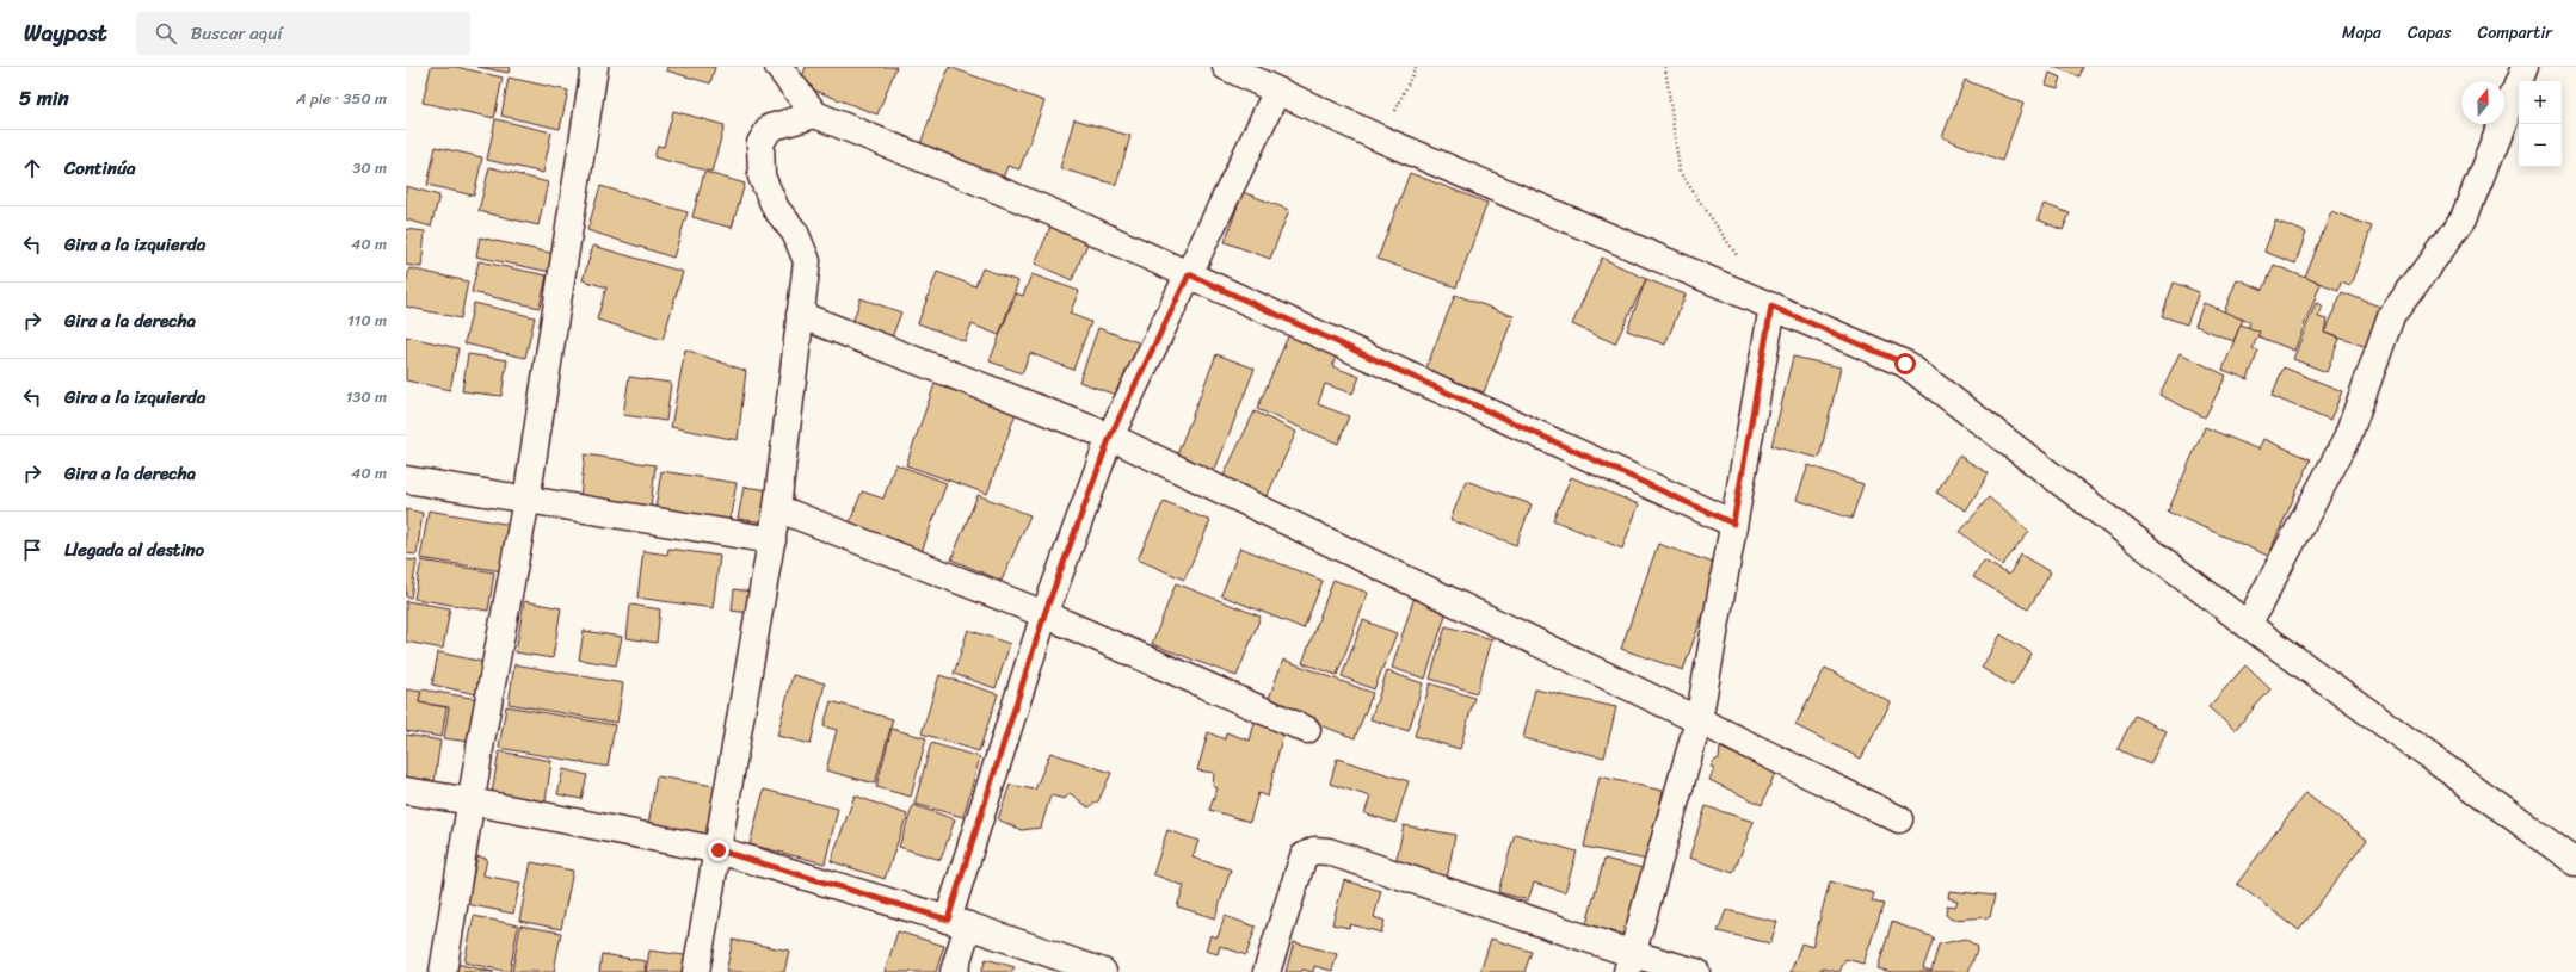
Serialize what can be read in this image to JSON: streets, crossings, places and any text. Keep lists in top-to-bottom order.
{
  "north": "top",
  "page": {
    "header": "Waypost",
    "search": "Buscar aquí",
    "nav": ["Mapa", "Capas", "Compartir"],
    "heading": ["5 min", "A pie · 350 m"],
    "map_buttons": ["+", "−"],
    "list": [
      ["Continúa", "30 m"],
      ["Gira a la izquierda", "40 m"],
      ["Gira a la derecha", "110 m"],
      ["Gira a la izquierda", "130 m"],
      ["Gira a la derecha", "40 m"],
      "Llegada al destino"
    ]
  }
}
